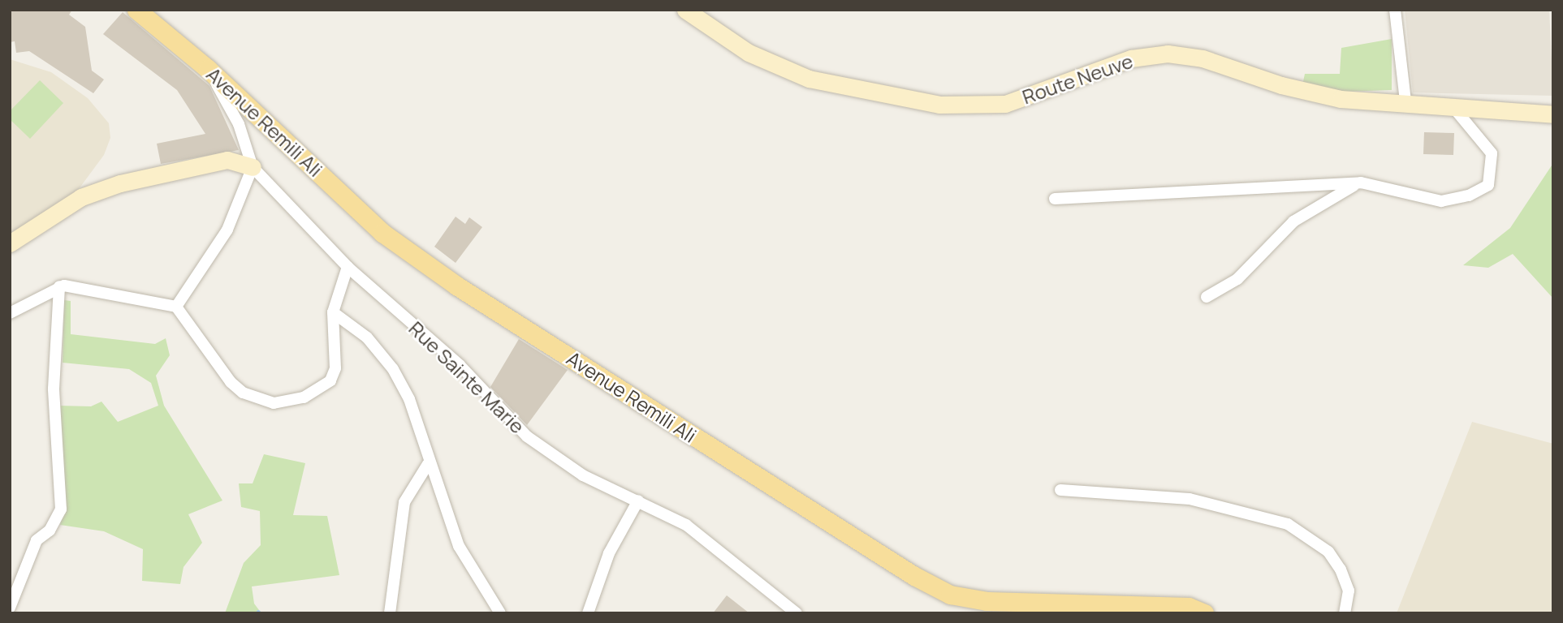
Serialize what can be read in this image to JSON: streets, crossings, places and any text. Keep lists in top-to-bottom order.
{
  "streets": {
    "main road": ["Route Neuve", "Avenue Remili Ali"],
    "street": ["Rue Sainte Marie"]
  },
  "crossings": [
    ["Avenue Remili Ali", "Rue Sainte Marie"]
  ]
}
